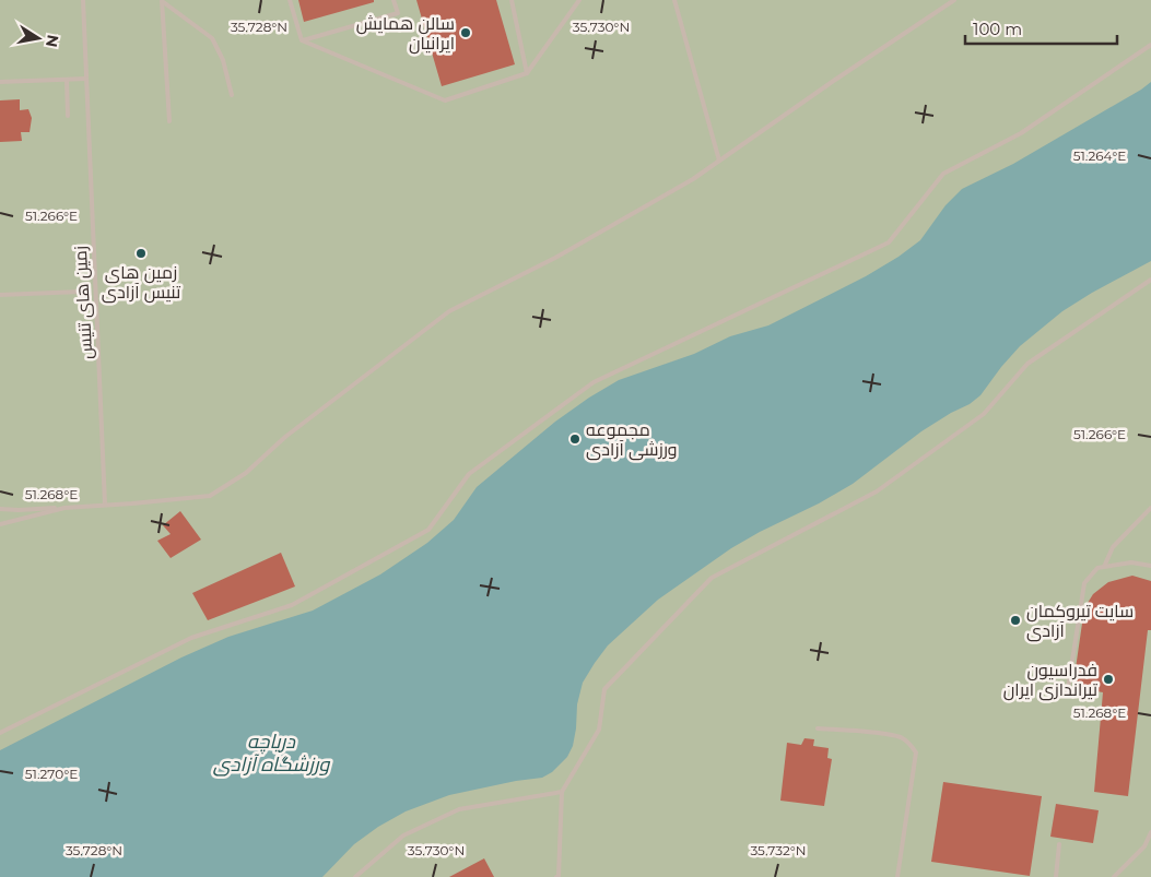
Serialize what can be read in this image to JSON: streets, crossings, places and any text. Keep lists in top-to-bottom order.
{
  "streets": {
    "lane": ["زمین های تنیس"]
  },
  "water": ["دریاچه ورزشگاه آزادی"],
  "places": [
    "سالن همایش ایرانیان",
    "زمین های تنیس آزادی",
    "مجموعه ورزشی آزادی",
    "سایت تیروکمان آزادی",
    "فدراسیون تیراندازی ایران"
  ],
  "scale_bar": "100 m",
  "north": "right",
  "coordinates": [
    "35.728°N",
    "35.730°N",
    "51.264°E",
    "51.266°E",
    "51.268°E",
    "51.270°E",
    "35.732°N"
  ]
}
